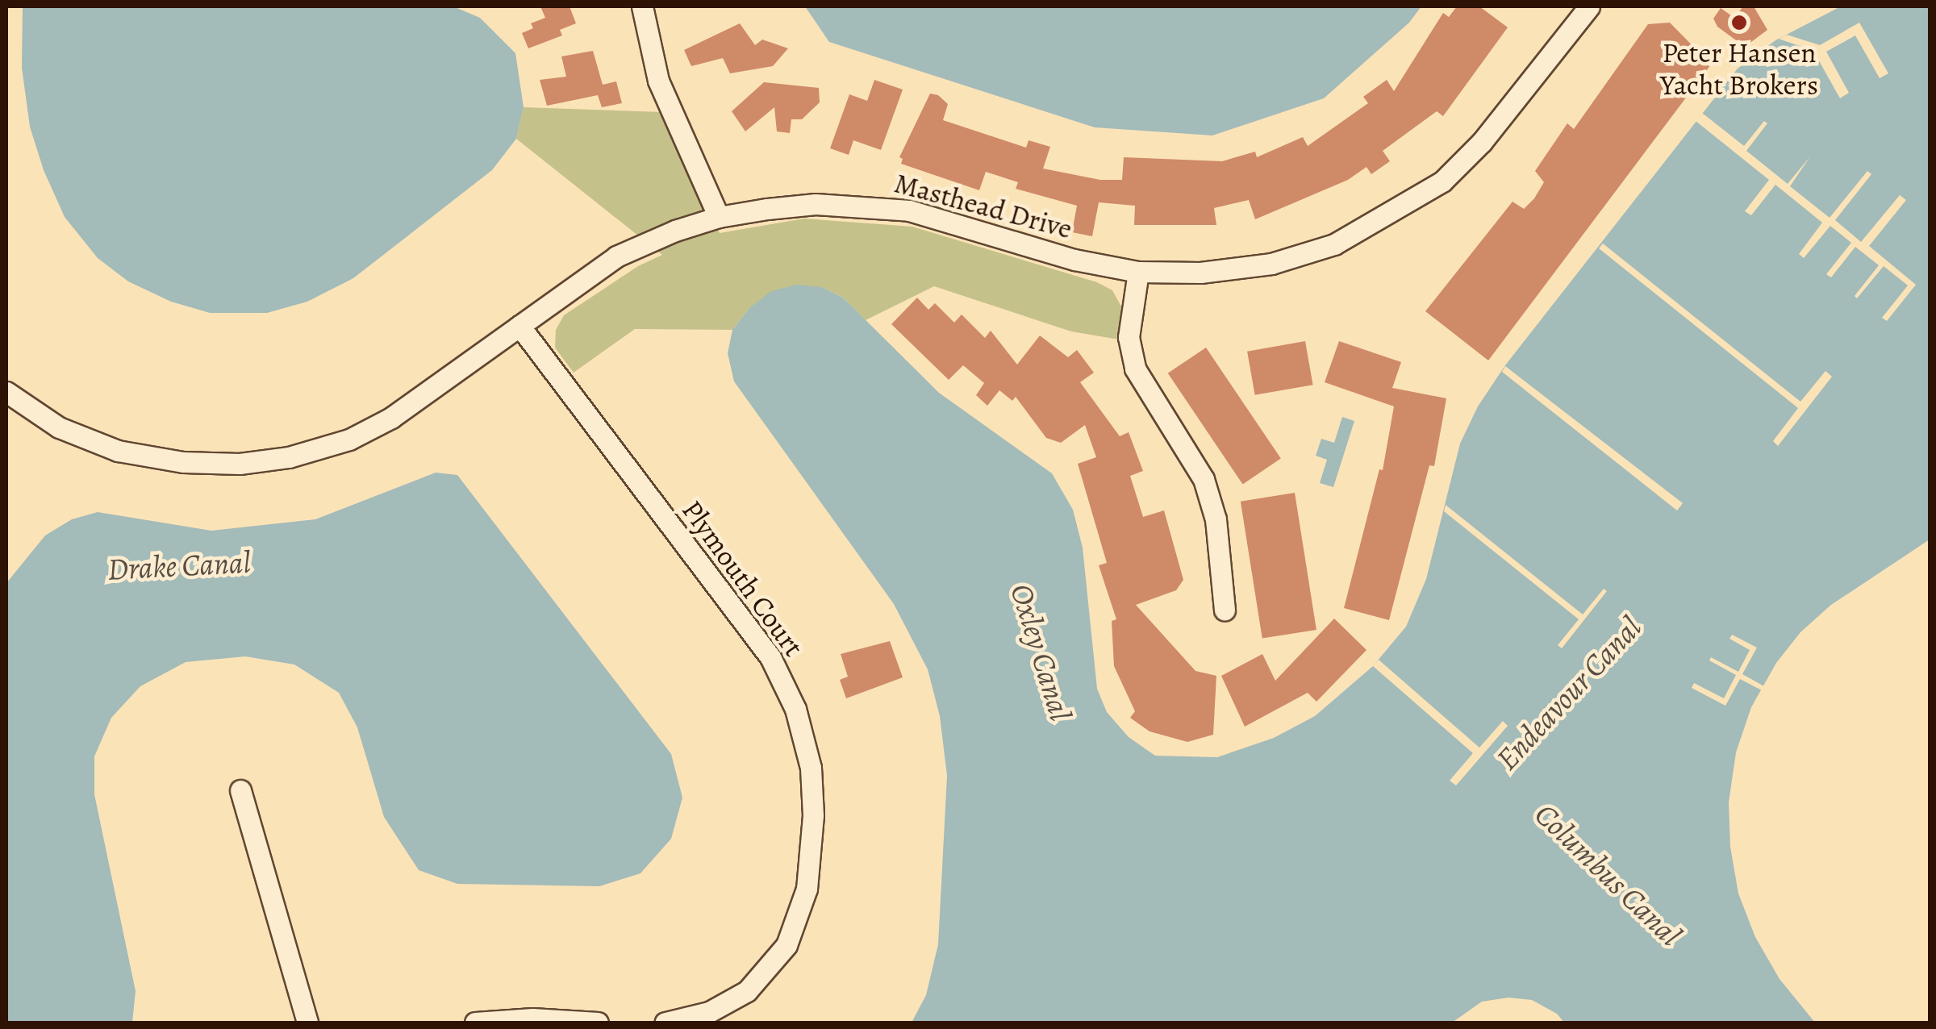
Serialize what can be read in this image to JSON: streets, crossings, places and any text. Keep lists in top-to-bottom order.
{
  "streets": {
    "street": ["Masthead Drive", "Plymouth Court"]
  },
  "crossings": [
    ["Masthead Drive", "Plymouth Court"]
  ],
  "water": [
    "Drake Canal",
    "Oxley Canal",
    "Endeavour Canal",
    "Columbus Canal"
  ],
  "places": ["Peter Hansen Yacht Brokers"]
}
